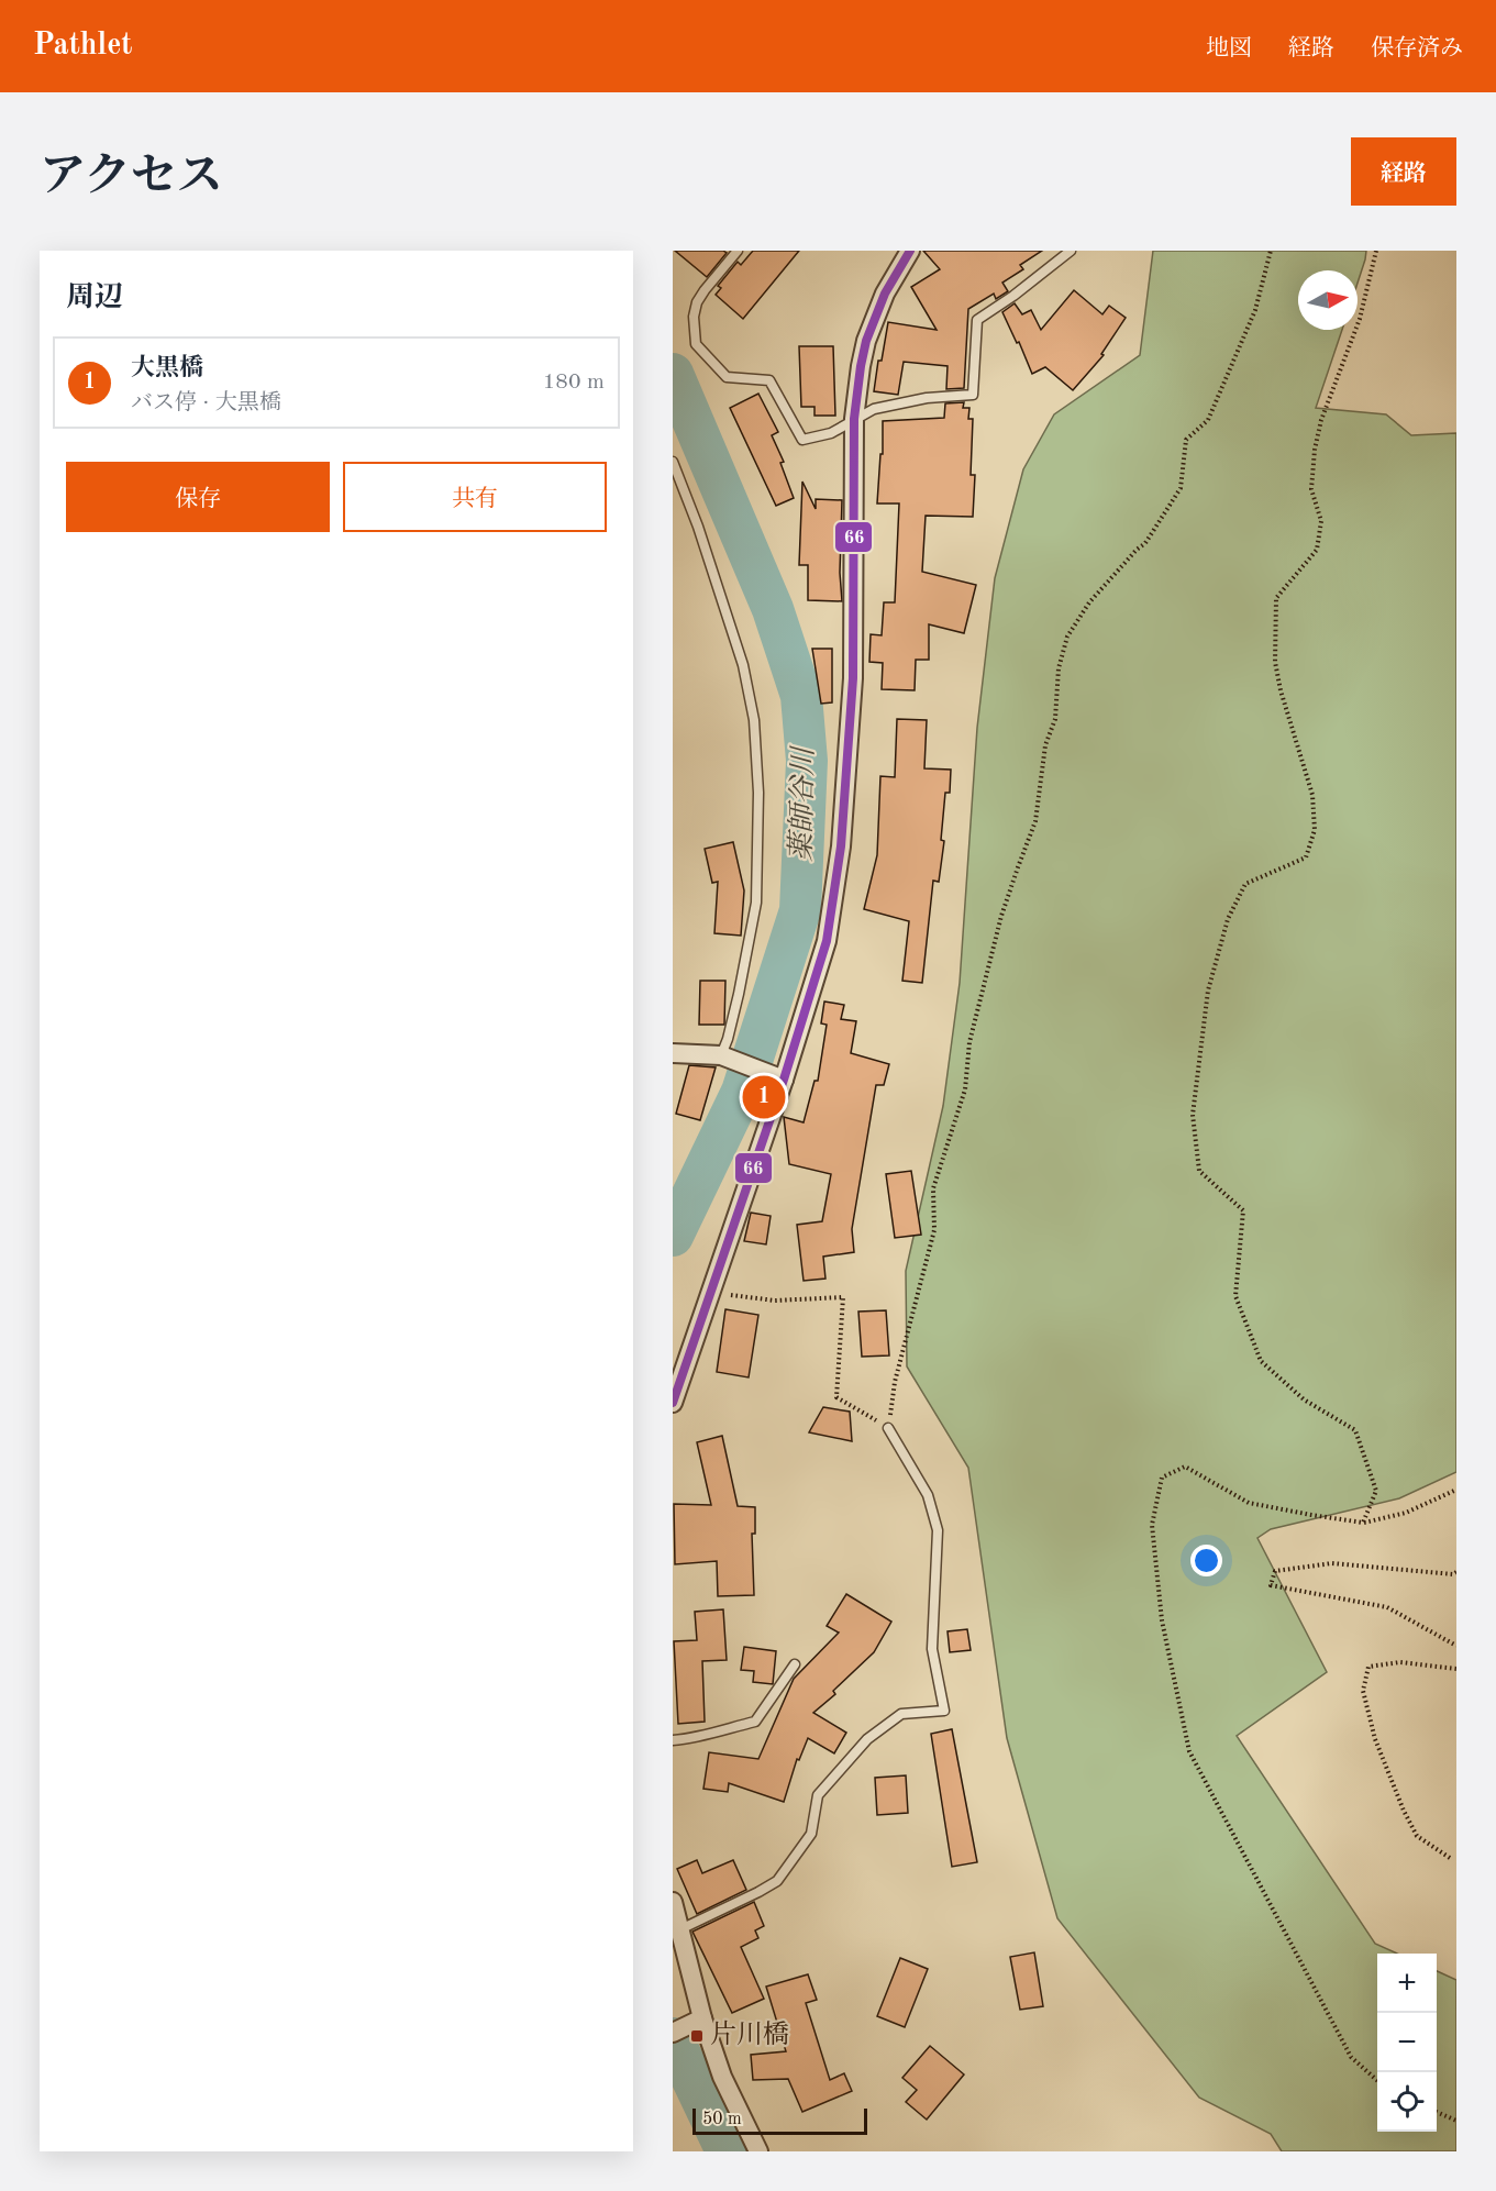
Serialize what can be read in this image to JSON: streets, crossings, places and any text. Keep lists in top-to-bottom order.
{
  "water": ["薬師谷川"],
  "places": {
    "transit": ["片川橋"]
  },
  "lines": ["transit line 66"],
  "scale_bar": "50 m",
  "north": "right",
  "page": {
    "header": "Pathlet",
    "nav": ["地図", "経路", "保存済み"],
    "title": "アクセス",
    "buttons": [
      "経路",
      ["保存", "共有"]
    ],
    "heading": "周辺",
    "list": [
      {
        "mark": "1",
        "name": "大黒橋",
        "note": "バス停 · 大黒橋",
        "value": "180 m"
      }
    ],
    "pins": "1",
    "map_buttons": ["+", "−"],
    "scale": "50 m"
  }
}
